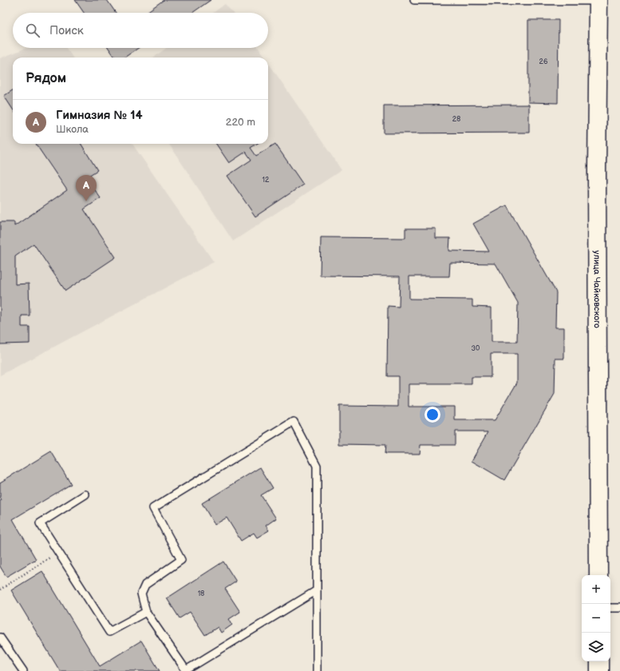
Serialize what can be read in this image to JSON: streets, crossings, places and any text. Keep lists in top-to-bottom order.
{
  "streets": {
    "street": ["улица Чайковского"]
  },
  "house_numbers": [
    "26",
    "28",
    "12",
    "30",
    "18"
  ],
  "page": {
    "search": "Поиск",
    "heading": "Рядом",
    "list": [
      {
        "mark": "A",
        "name": "Гимназия № 14",
        "note": "Школа",
        "value": "220 m"
      }
    ],
    "pins": "A",
    "map_buttons": ["+", "−"]
  }
}
